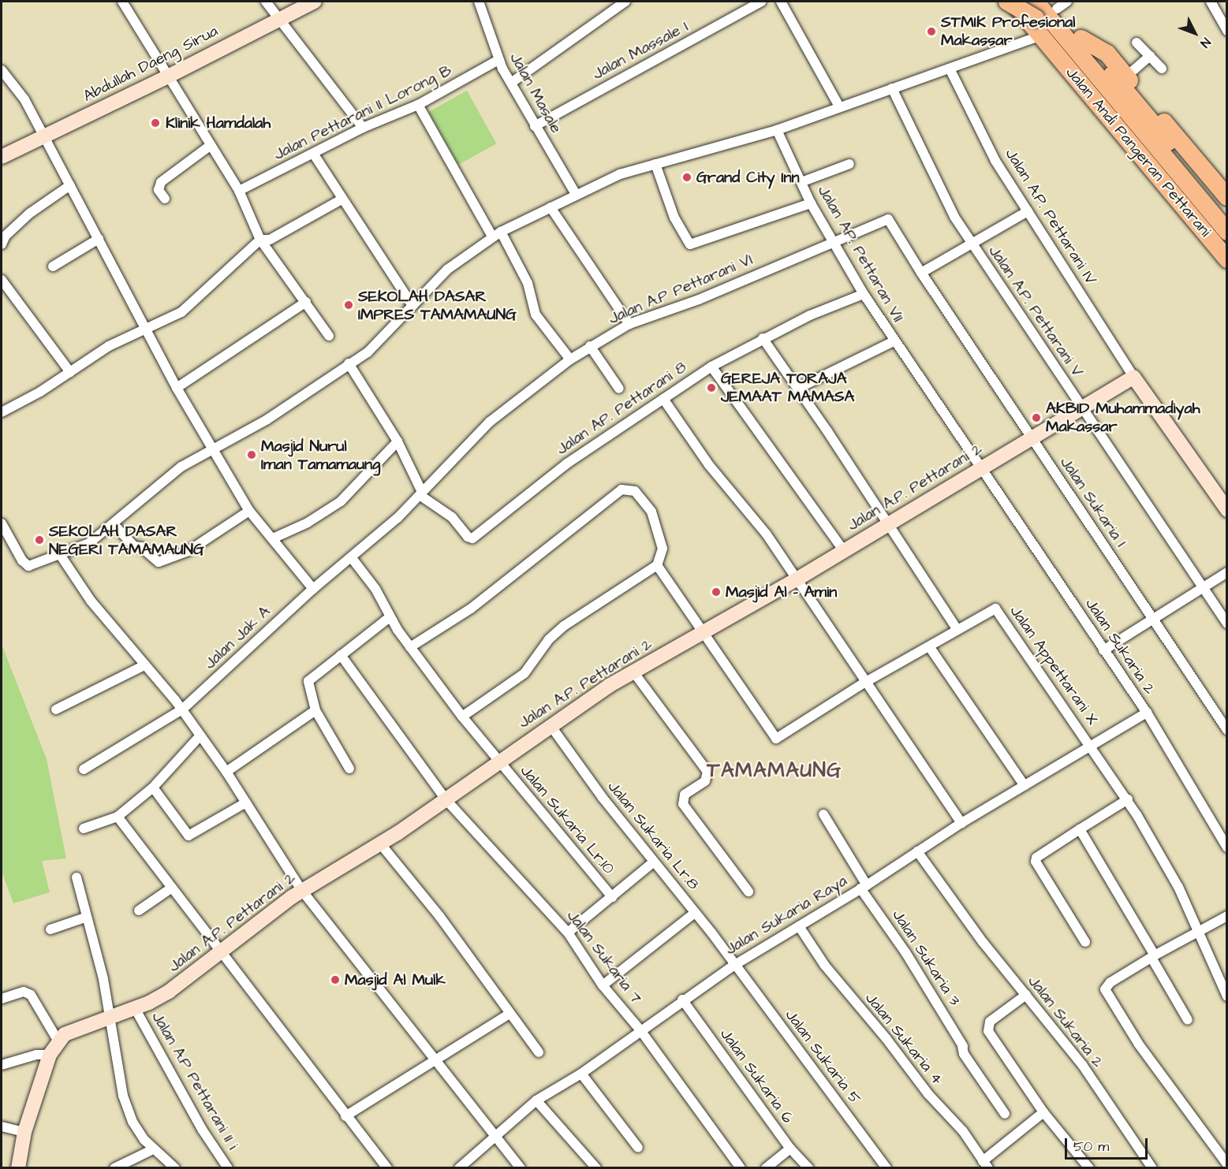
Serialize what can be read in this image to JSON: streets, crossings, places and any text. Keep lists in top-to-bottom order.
{
  "streets": {
    "highway": ["Jalan Andi Pangeran Pettarani"],
    "street": [
      "Jalan Massale I",
      "Abdullah Daeng Sirua",
      "Jalan Masale",
      "Jalan Pettarani II Lorong B",
      "Jalan A.P. Pettarani IV",
      "Jalan AP. Pettaran VII",
      "Jalan A.P Pettarani VI",
      "Jalan A.P. Pettarani V",
      "Jalan AP. Pettarani 8",
      "Jalan A.P. Pettarani 2",
      "Jalan Sukaria I",
      "Jalan Jak A",
      "Jalan Sukaria 2",
      "Jalan Appettarani X",
      "Jalan Sukaria Lr.10",
      "Jalan Sukaria Lr.8",
      "Jalan Sukaria Raya",
      "Jalan Sukaria 7",
      "Jalan Sukaria 3",
      "Jalan Sukaria 4",
      "Jalan Sukaria 5",
      "Jalan Sukaria 6",
      "Jalan A.P Pettarani II i"
    ]
  },
  "crossings": [
    ["Jalan Massale I", "Jalan Masale"],
    ["Jalan Masale", "Jalan Pettarani II Lorong B"],
    ["Jalan A.P. Pettarani IV", "Jalan A.P. Pettarani 2"],
    ["Jalan AP. Pettaran VII", "Jalan A.P Pettarani VI"],
    ["Jalan AP. Pettaran VII", "Jalan AP. Pettarani 8"],
    ["Jalan AP. Pettaran VII", "Jalan A.P. Pettarani 2"],
    ["Jalan AP. Pettaran VII", "Jalan Sukaria 2"],
    ["Jalan A.P Pettarani VI", "Jalan AP. Pettarani 8"],
    ["Jalan A.P Pettarani VI", "Jalan Sukaria I"],
    ["Jalan A.P Pettarani VI", "Jalan Jak A"],
    ["Jalan A.P Pettarani VI", "Jalan Sukaria Lr.10"],
    ["Jalan A.P. Pettarani V", "Jalan A.P. Pettarani 2"],
    ["Jalan A.P. Pettarani 2", "Jalan Sukaria I"],
    ["Jalan A.P. Pettarani 2", "Jalan Sukaria 2"],
    ["Jalan A.P. Pettarani 2", "Jalan Appettarani X"],
    ["Jalan A.P. Pettarani 2", "Jalan Sukaria Lr.10"],
    ["Jalan A.P. Pettarani 2", "Jalan Sukaria Lr.8"],
    ["Jalan A.P. Pettarani 2", "Jalan Sukaria 7"],
    ["Jalan A.P. Pettarani 2", "Jalan A.P Pettarani II i"],
    ["Jalan Sukaria 2", "Jalan Sukaria Raya"],
    ["Jalan Appettarani X", "Jalan Sukaria Raya"],
    ["Jalan Sukaria Lr.8", "Jalan Sukaria Raya"],
    ["Jalan Sukaria Lr.8", "Jalan Sukaria 5"],
    ["Jalan Sukaria Raya", "Jalan Sukaria 7"],
    ["Jalan Sukaria Raya", "Jalan Sukaria 3"],
    ["Jalan Sukaria Raya", "Jalan Sukaria 4"],
    ["Jalan Sukaria Raya", "Jalan Sukaria 5"],
    ["Jalan Sukaria Raya", "Jalan Sukaria 6"]
  ],
  "districts": ["TAMAMAUNG"],
  "places": [
    "STMIK Profesional Makassar",
    "Klinik Hamdalah",
    "Grand City Inn",
    "SEKOLAH DASAR IMPRES TAMAMAUNG",
    "GEREJA TORAJA JEMAAT MAMASA",
    "AKBID Muhammadiyah Makassar",
    "Masjid Nurul Iman Tamamaung",
    "SEKOLAH DASAR NEGERI TAMAMAUNG",
    "Masjid Al - Amin",
    "Masjid Al Mulk"
  ],
  "scale_bar": "50 m",
  "north": "bottom right"
}
